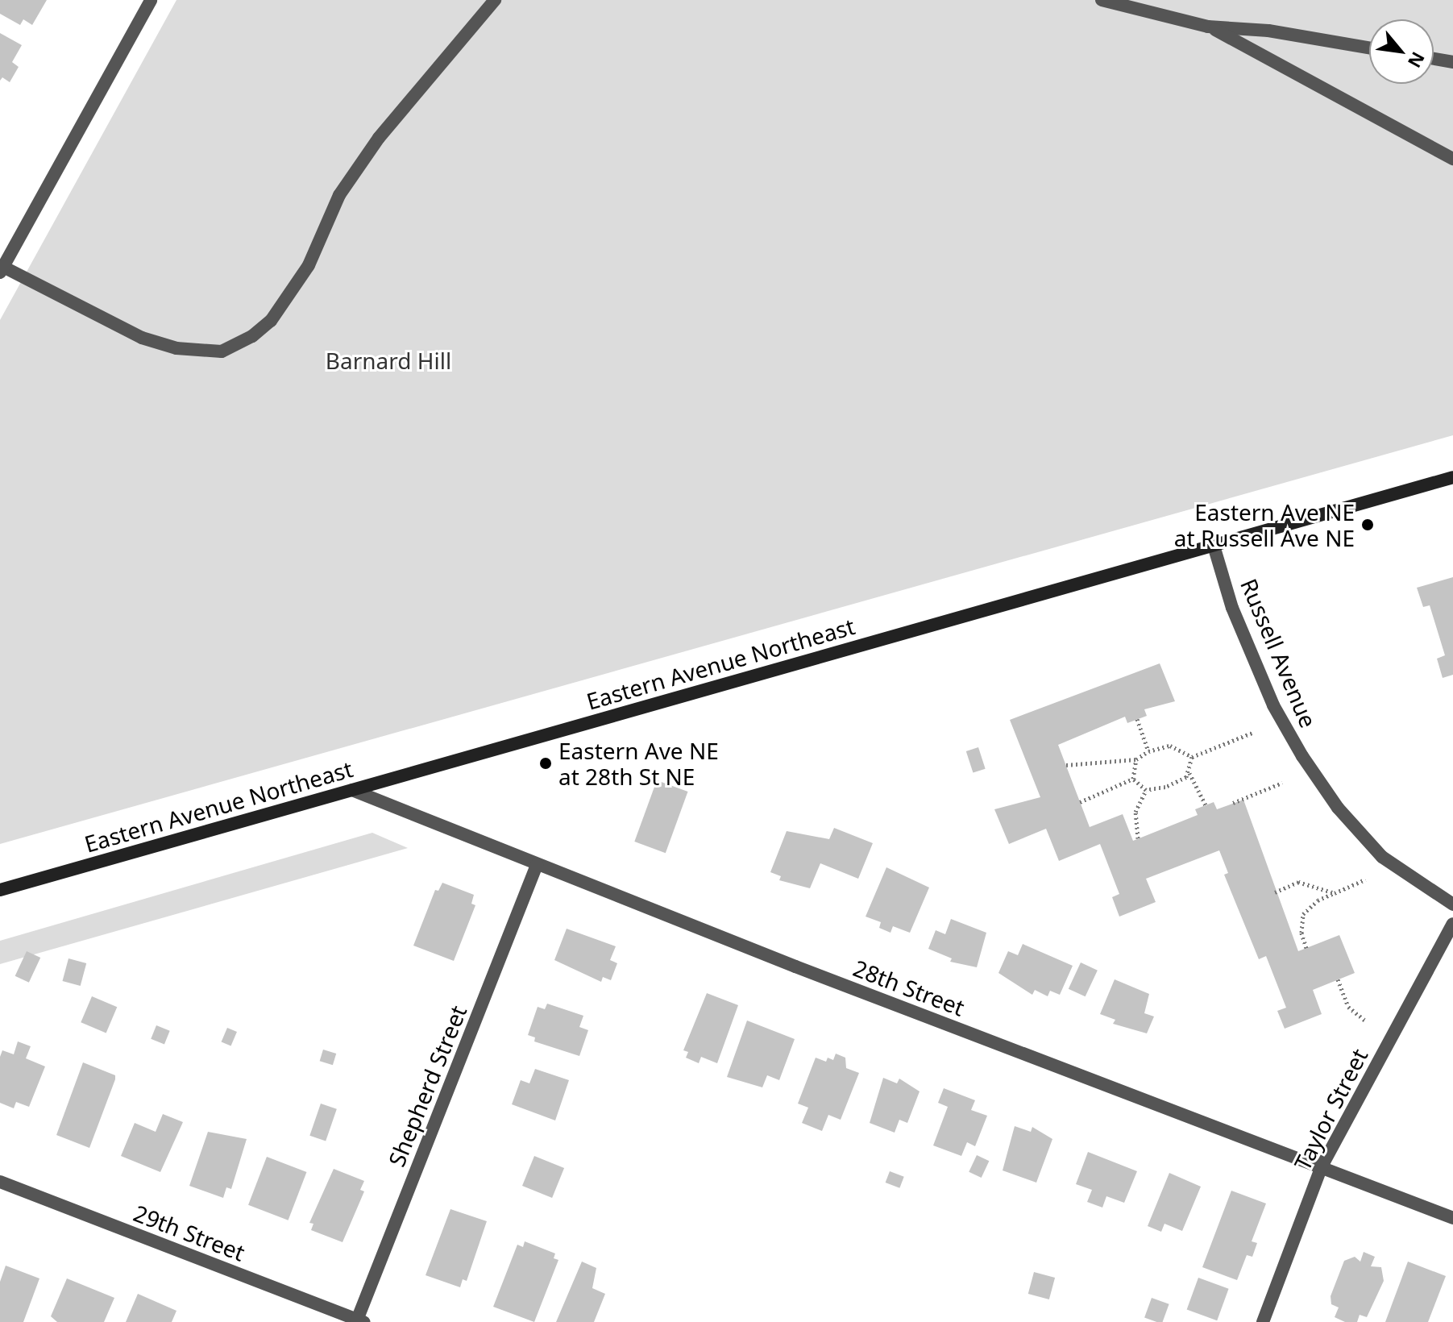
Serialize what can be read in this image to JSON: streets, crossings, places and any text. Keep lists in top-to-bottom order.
{
  "streets": {
    "main road": ["Eastern Avenue Northeast"],
    "street": [
      "Russell Avenue",
      "28th Street",
      "Shepherd Street",
      "Taylor Street",
      "29th Street"
    ]
  },
  "crossings": [
    ["Russell Avenue", "Eastern Avenue Northeast"],
    ["Eastern Avenue Northeast", "28th Street"],
    ["28th Street", "Shepherd Street"],
    ["28th Street", "Taylor Street"],
    ["Shepherd Street", "29th Street"]
  ],
  "parks": ["Barnard Hill"],
  "places": ["Eastern Ave NE at Russell Ave NE", "Eastern Ave NE at 28th St NE"],
  "north": "bottom right"
}
